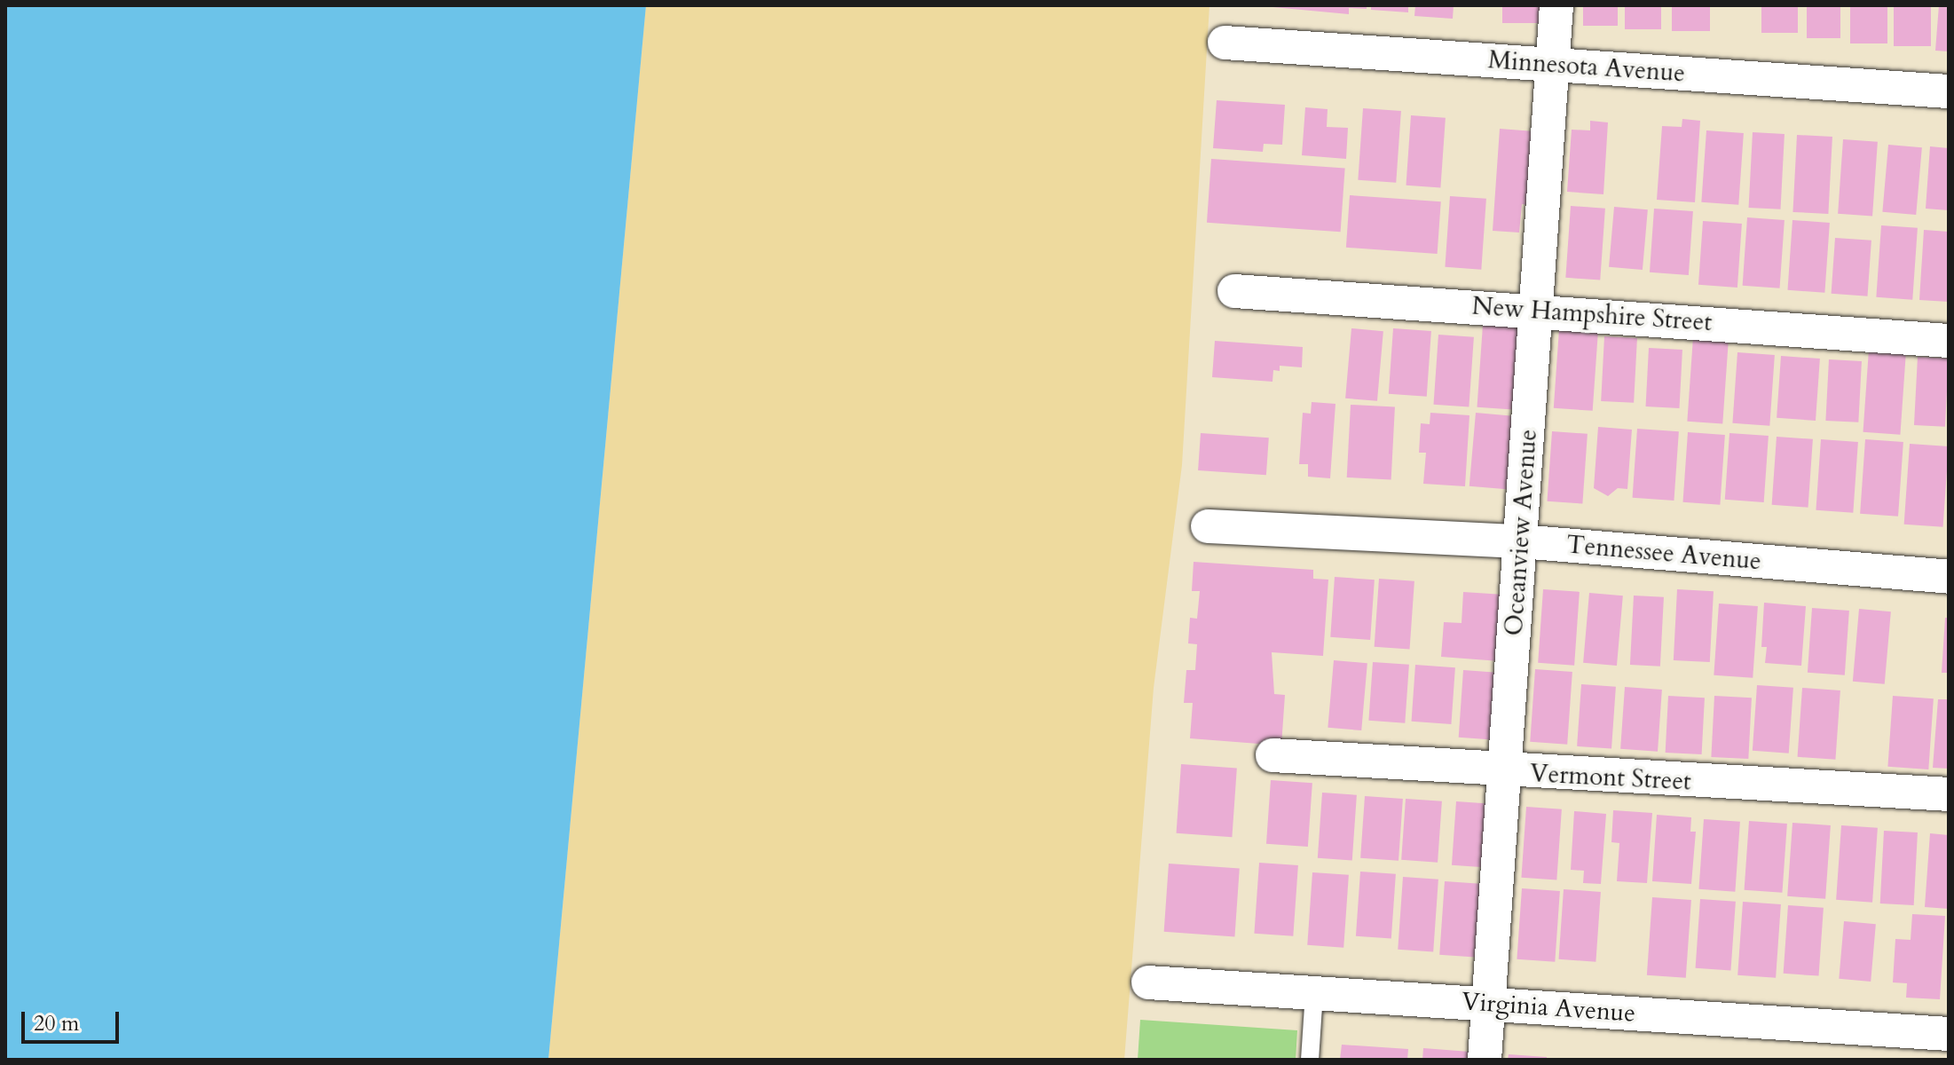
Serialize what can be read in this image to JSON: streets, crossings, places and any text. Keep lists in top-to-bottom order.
{
  "streets": {
    "street": [
      "Minnesota Avenue",
      "New Hampshire Street",
      "Oceanview Avenue",
      "Tennessee Avenue",
      "Vermont Street",
      "Virginia Avenue"
    ]
  },
  "crossings": [
    ["Minnesota Avenue", "Oceanview Avenue"],
    ["New Hampshire Street", "Oceanview Avenue"],
    ["Oceanview Avenue", "Tennessee Avenue"],
    ["Oceanview Avenue", "Vermont Street"],
    ["Oceanview Avenue", "Virginia Avenue"]
  ],
  "scale_bar": "20 m"
}
